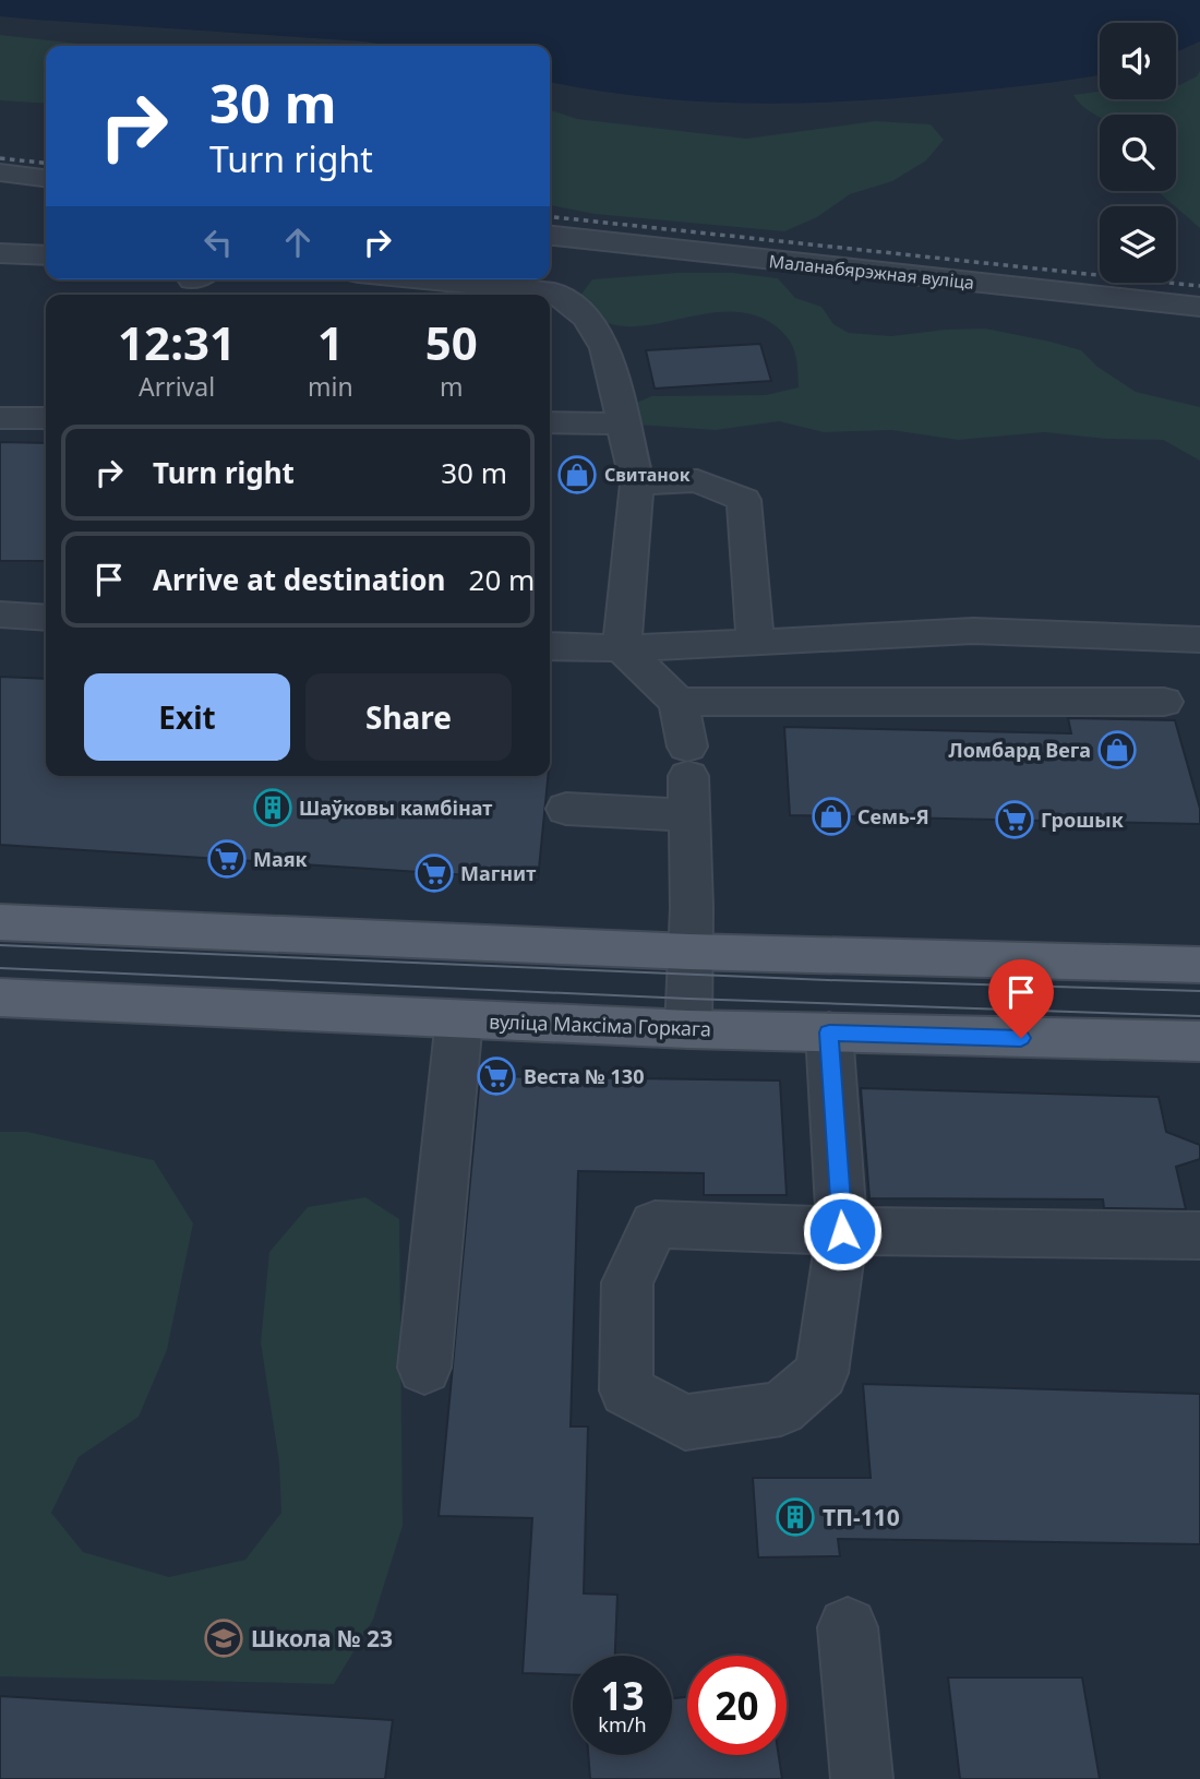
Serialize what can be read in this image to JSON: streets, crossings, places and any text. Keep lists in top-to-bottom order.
{
  "streets": {
    "main road": ["вуліца Максіма Горкага"],
    "street": ["Маланабярэжная вуліца"]
  },
  "places": {
    "shop": ["Свитанок", "Ломбард Вега", "Семь-Я"],
    "building": ["Шаўковы камбінат", "ТП-110"],
    "supermarket": [
      "Грошык",
      "Маяк",
      "Магнит",
      "Веста № 130"
    ],
    "school or university": ["Школа № 23"]
  },
  "page": {
    "turn": ["30 m", "Turn right"],
    "eta": [
      "12:31",
      "Arrival",
      "1",
      "min",
      "50",
      "m"
    ],
    "list": [
      {
        "name": "Turn right",
        "value": "30 m"
      },
      {
        "name": "Arrive at destination",
        "value": "20 m"
      }
    ],
    "buttons": ["Exit", "Share"],
    "speed": "13 km/h",
    "limit": "20"
  }
}
